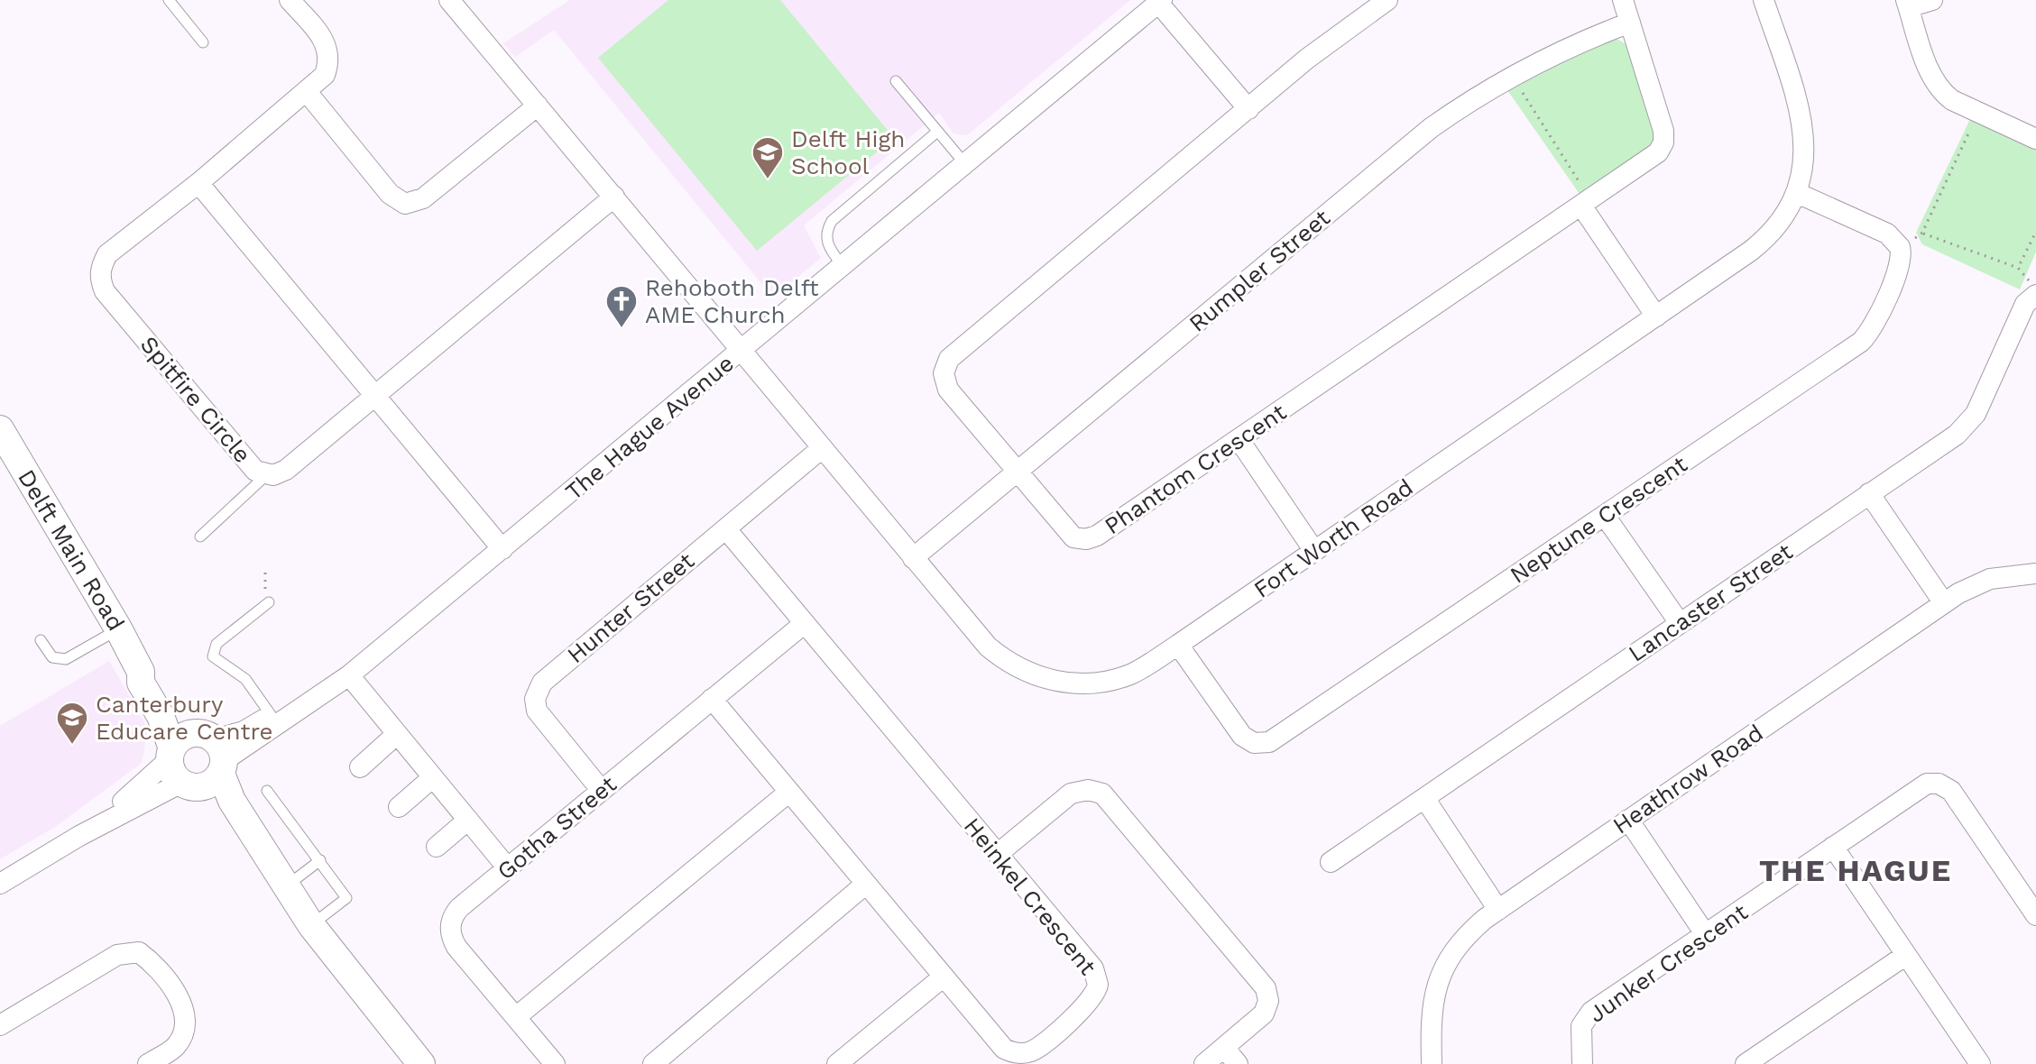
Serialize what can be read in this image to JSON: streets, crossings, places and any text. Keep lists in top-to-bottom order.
{
  "streets": {
    "street": [
      "Rumpler Street",
      "Spitfire Circle",
      "The Hague Avenue",
      "Phantom Crescent",
      "Neptune Crescent",
      "Fort Worth Road",
      "Delft Main Road",
      "Lancaster Street",
      "Hunter Street",
      "Heathrow Road",
      "Gotha Street",
      "Heinkel Crescent",
      "Junker Crescent"
    ]
  },
  "crossings": [
    ["Rumpler Street", "Phantom Crescent"],
    ["Rumpler Street", "Fort Worth Road"],
    ["The Hague Avenue", "Fort Worth Road"],
    ["The Hague Avenue", "Delft Main Road"],
    ["Neptune Crescent", "Fort Worth Road"],
    ["Fort Worth Road", "Hunter Street"],
    ["Hunter Street", "Gotha Street"],
    ["Hunter Street", "Heinkel Crescent"],
    ["Gotha Street", "Heinkel Crescent"]
  ],
  "districts": ["THE HAGUE"],
  "places": {
    "school or university": ["Delft High School", "Canterbury Educare Centre"],
    "church": ["Rehoboth Delft AME Church"]
  }
}
